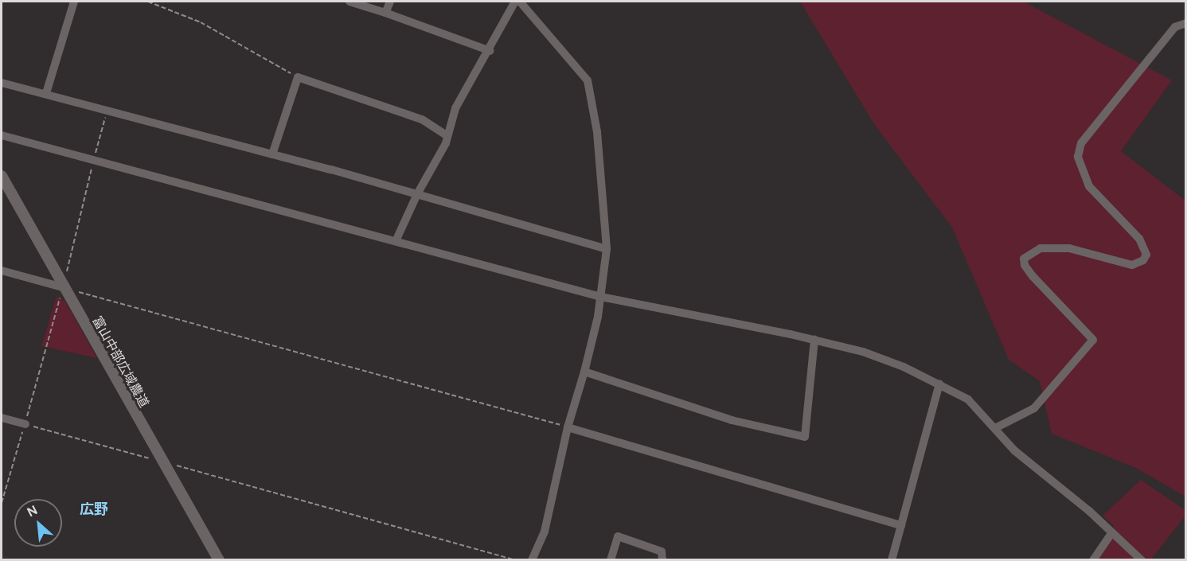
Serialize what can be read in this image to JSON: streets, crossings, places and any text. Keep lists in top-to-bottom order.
{
  "streets": {
    "street": ["富山中部広域農道"]
  },
  "districts": ["広野"],
  "north": "top left"
}
